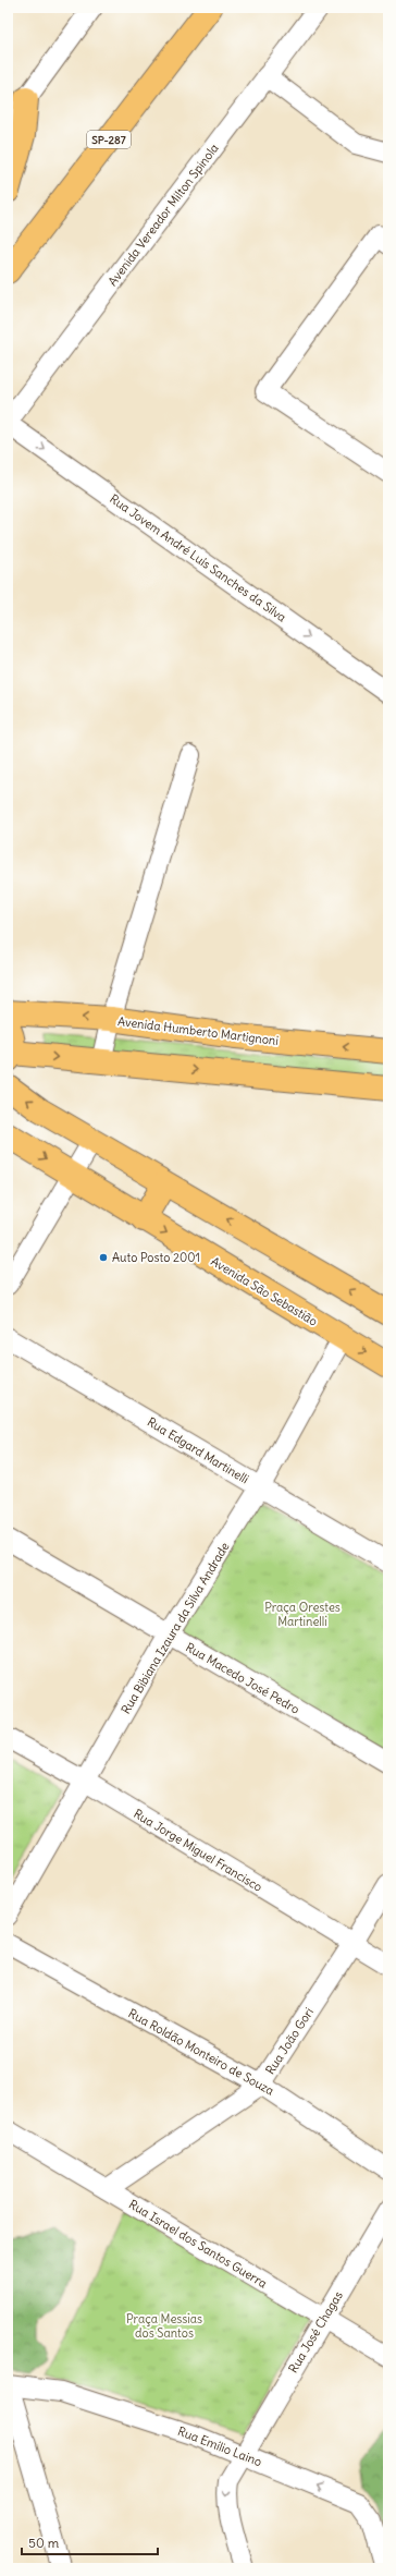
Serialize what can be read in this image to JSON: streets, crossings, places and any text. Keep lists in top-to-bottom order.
{
  "streets": {
    "main road": ["SP-287", "Avenida Humberto Martignoni", "Avenida São Sebastião"],
    "street": [
      "Avenida Vereador Milton Spinola",
      "Rua Jovem André Luís Sanches da Silva",
      "Rua Edgard Martinelli",
      "Rua Bibiana Izaura da Silva Andrade",
      "Rua Macedo José Pedro",
      "Rua Jorge Miguel Francisco",
      "Rua João Gori",
      "Rua Roldão Monteiro de Souza",
      "Rua Israel dos Santos Guerra",
      "Rua José Chagas",
      "Rua Emílio Laino"
    ]
  },
  "crossings": [
    ["Avenida Vereador Milton Spinola", "Rua Jovem André Luís Sanches da Silva"],
    ["Avenida São Sebastião", "Rua Bibiana Izaura da Silva Andrade"],
    ["Rua Edgard Martinelli", "Rua Bibiana Izaura da Silva Andrade"],
    ["Rua Bibiana Izaura da Silva Andrade", "Rua Macedo José Pedro"],
    ["Rua Bibiana Izaura da Silva Andrade", "Rua Jorge Miguel Francisco"],
    ["Rua Jorge Miguel Francisco", "Rua João Gori"],
    ["Rua João Gori", "Rua Roldão Monteiro de Souza"],
    ["Rua João Gori", "Rua Israel dos Santos Guerra"],
    ["Rua Israel dos Santos Guerra", "Rua José Chagas"],
    ["Rua José Chagas", "Rua Emílio Laino"]
  ],
  "one_way": ["Rua Jovem André Luís Sanches da Silva", "Rua Emílio Laino"],
  "parks": ["Praça Orestes Martinelli", "Praça Messias dos Santos"],
  "places": ["Auto Posto 2001"],
  "scale_bar": "50 m"
}
